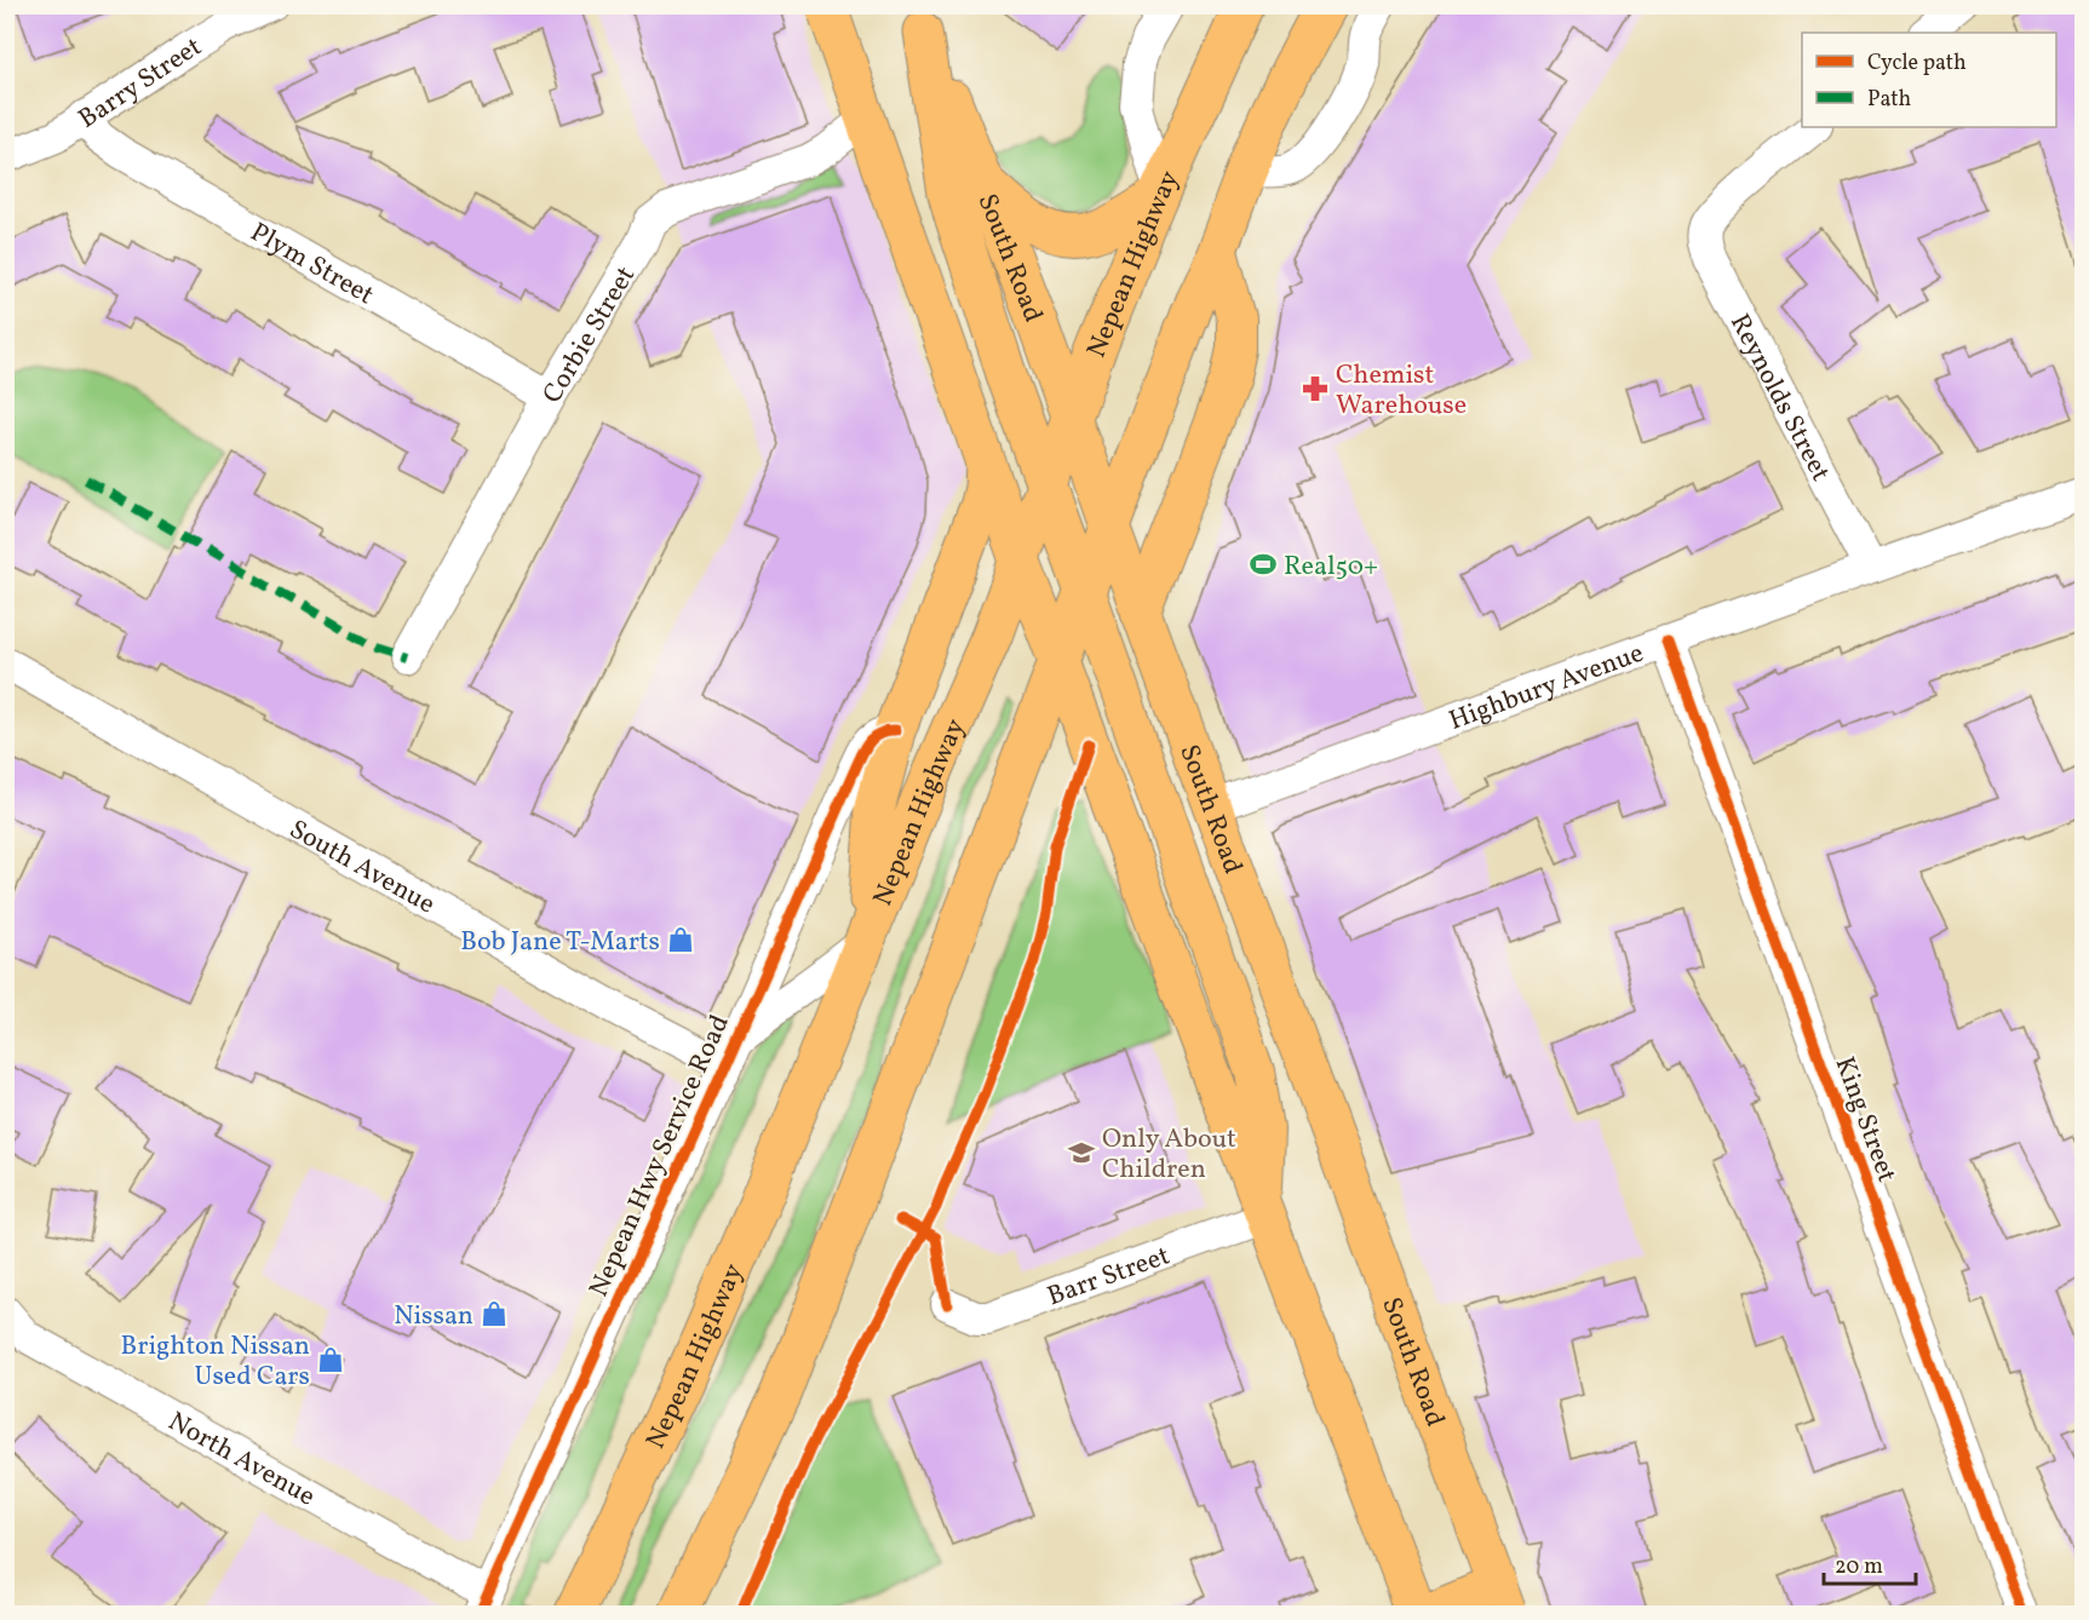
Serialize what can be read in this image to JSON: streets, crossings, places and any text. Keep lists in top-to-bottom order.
{
  "streets": {
    "highway": ["South Road", "Nepean Highway"],
    "street": [
      "Barry Street",
      "Plym Street",
      "Corbie Street",
      "Reynolds Street",
      "Highbury Avenue",
      "South Avenue",
      "King Street",
      "Nepean Hwy Service Road",
      "Barr Street",
      "North Avenue"
    ]
  },
  "crossings": [
    ["Barry Street", "Plym Street"],
    ["South Road", "Nepean Highway"],
    ["South Road", "Highbury Avenue"],
    ["Plym Street", "Corbie Street"],
    ["Nepean Highway", "Nepean Hwy Service Road"],
    ["Reynolds Street", "Highbury Avenue"],
    ["Highbury Avenue", "King Street"],
    ["South Avenue", "Nepean Hwy Service Road"],
    ["Nepean Hwy Service Road", "North Avenue"]
  ],
  "places": {
    "pharmacy": ["Chemist Warehouse"],
    "sports": ["Real50+"],
    "shop": ["Bob Jane T-Marts", "Nissan", "Brighton Nissan Used Cars"],
    "school or university": ["Only About Children"]
  },
  "legend": ["Cycle path", "Path"],
  "scale_bar": "20 m"
}
